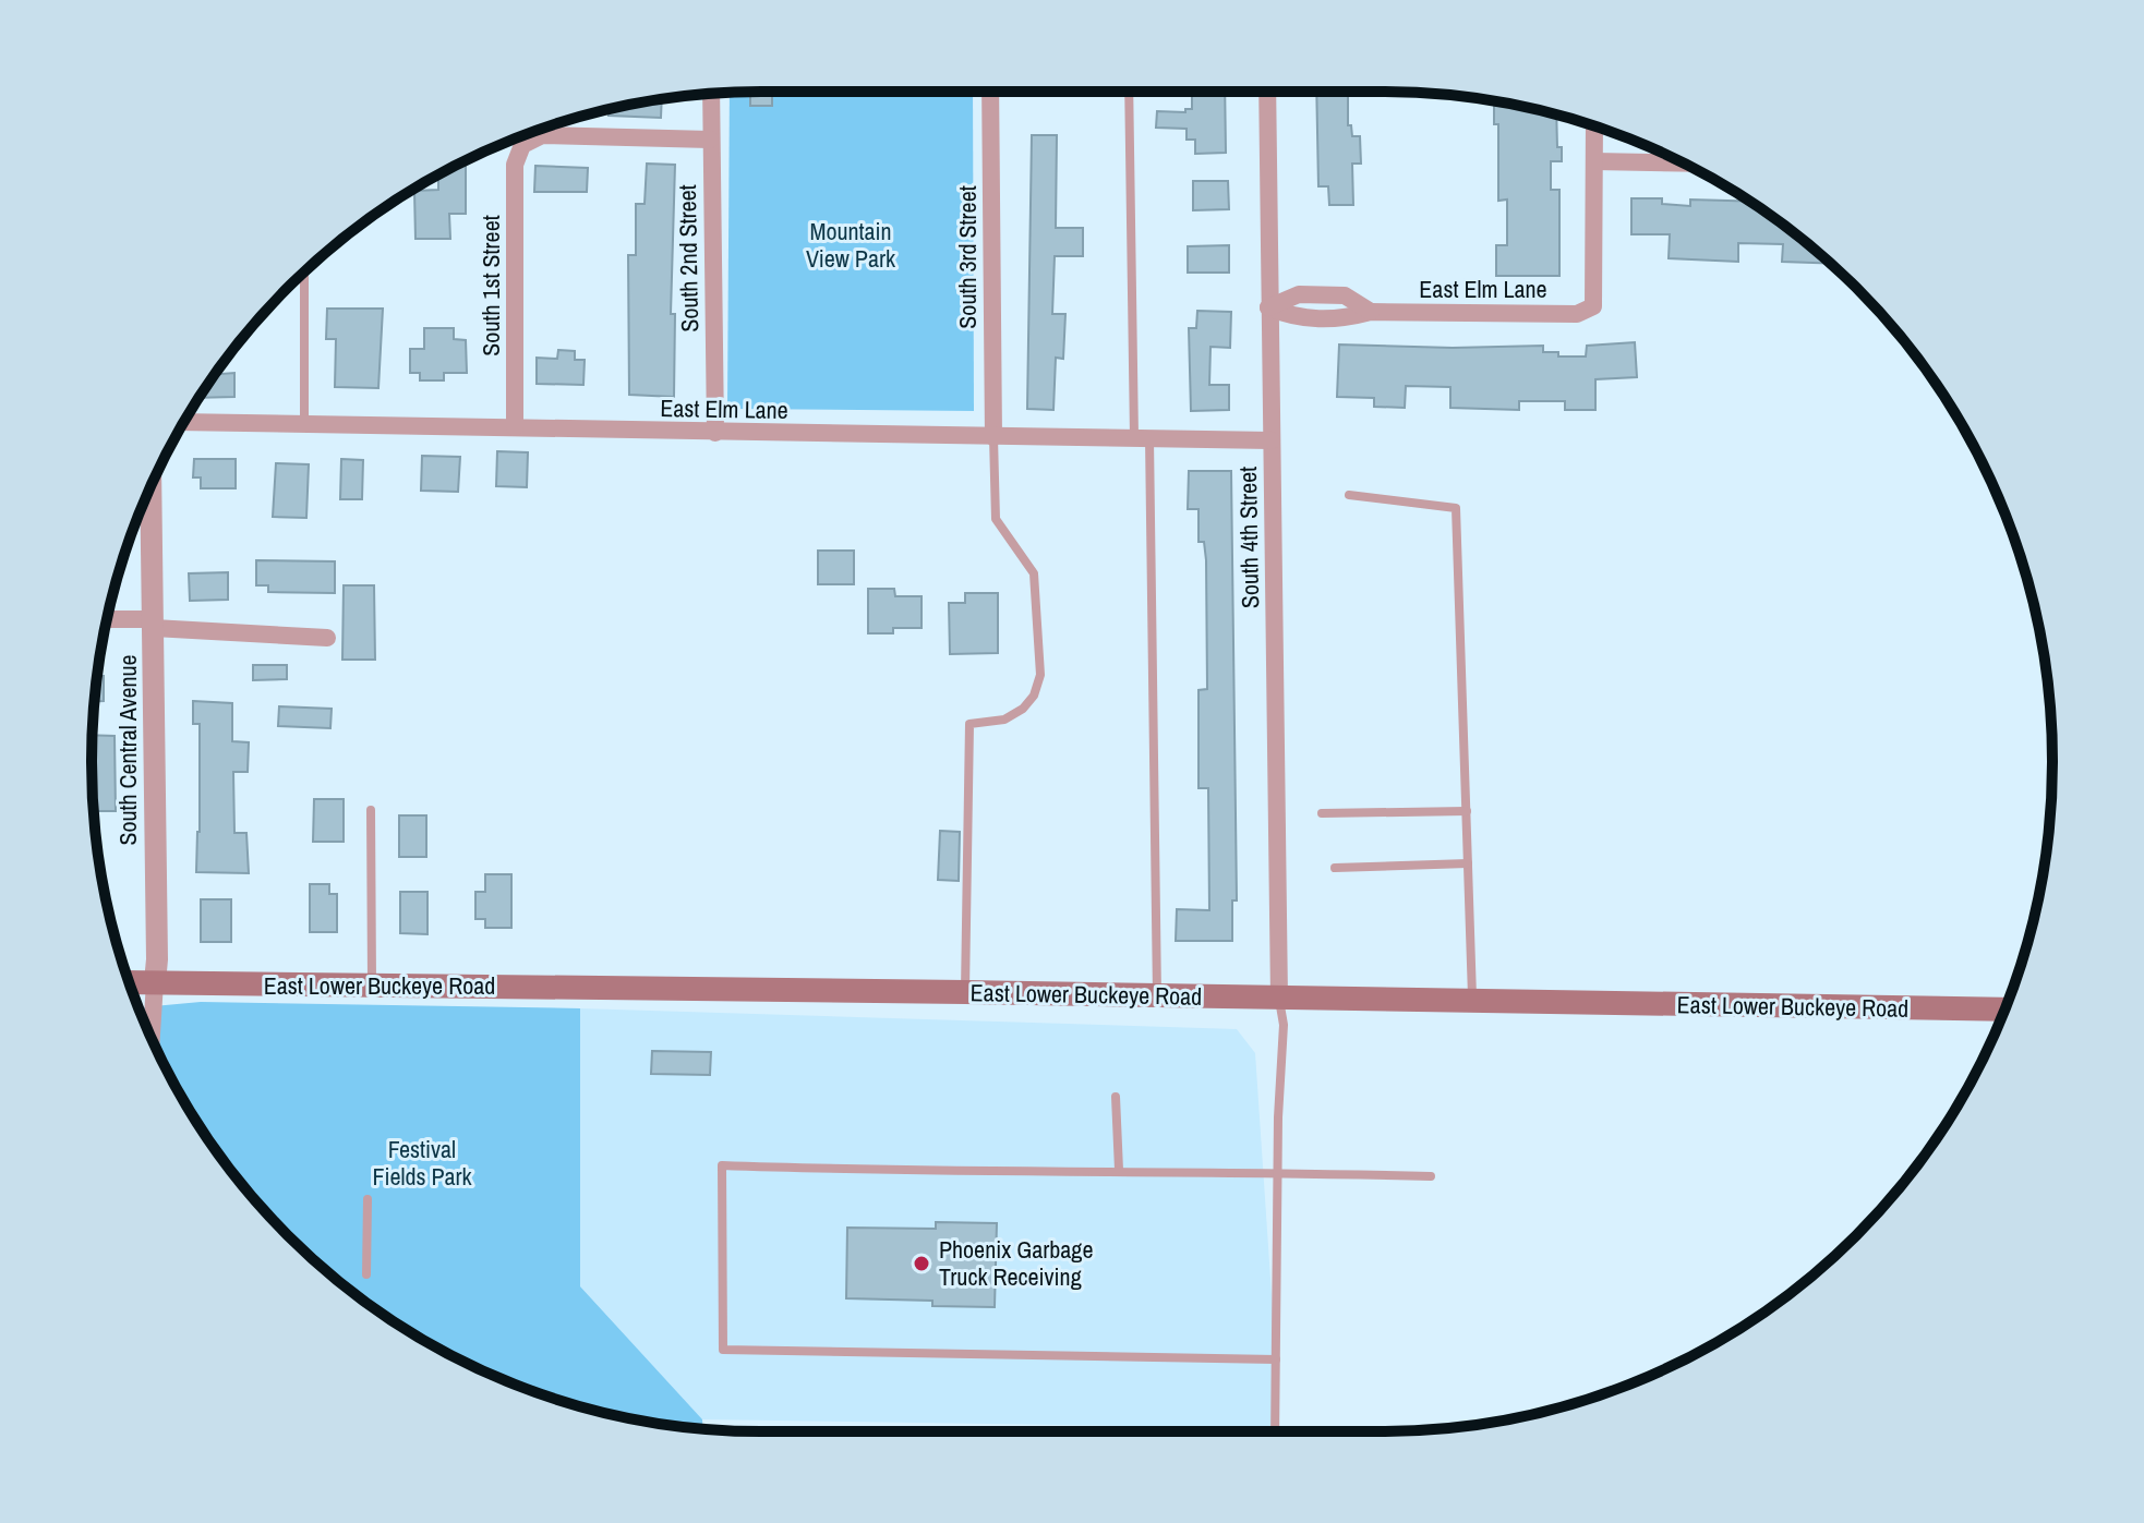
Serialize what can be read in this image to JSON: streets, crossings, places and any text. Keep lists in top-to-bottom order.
{
  "streets": {
    "main road": ["East Lower Buckeye Road"],
    "street": [
      "South 3rd Street",
      "South 2nd Street",
      "South 1st Street",
      "East Elm Lane",
      "South 4th Street",
      "South Central Avenue"
    ]
  },
  "crossings": [
    ["South 3rd Street", "East Elm Lane"],
    ["South 2nd Street", "South 1st Street"],
    ["South 2nd Street", "East Elm Lane"],
    ["South 1st Street", "East Elm Lane"],
    ["East Elm Lane", "South 4th Street"],
    ["South 4th Street", "East Lower Buckeye Road"],
    ["South Central Avenue", "East Lower Buckeye Road"]
  ],
  "parks": ["Mountain View Park", "Festival Fields Park"],
  "places": ["Phoenix Garbage Truck Receiving"]
}
